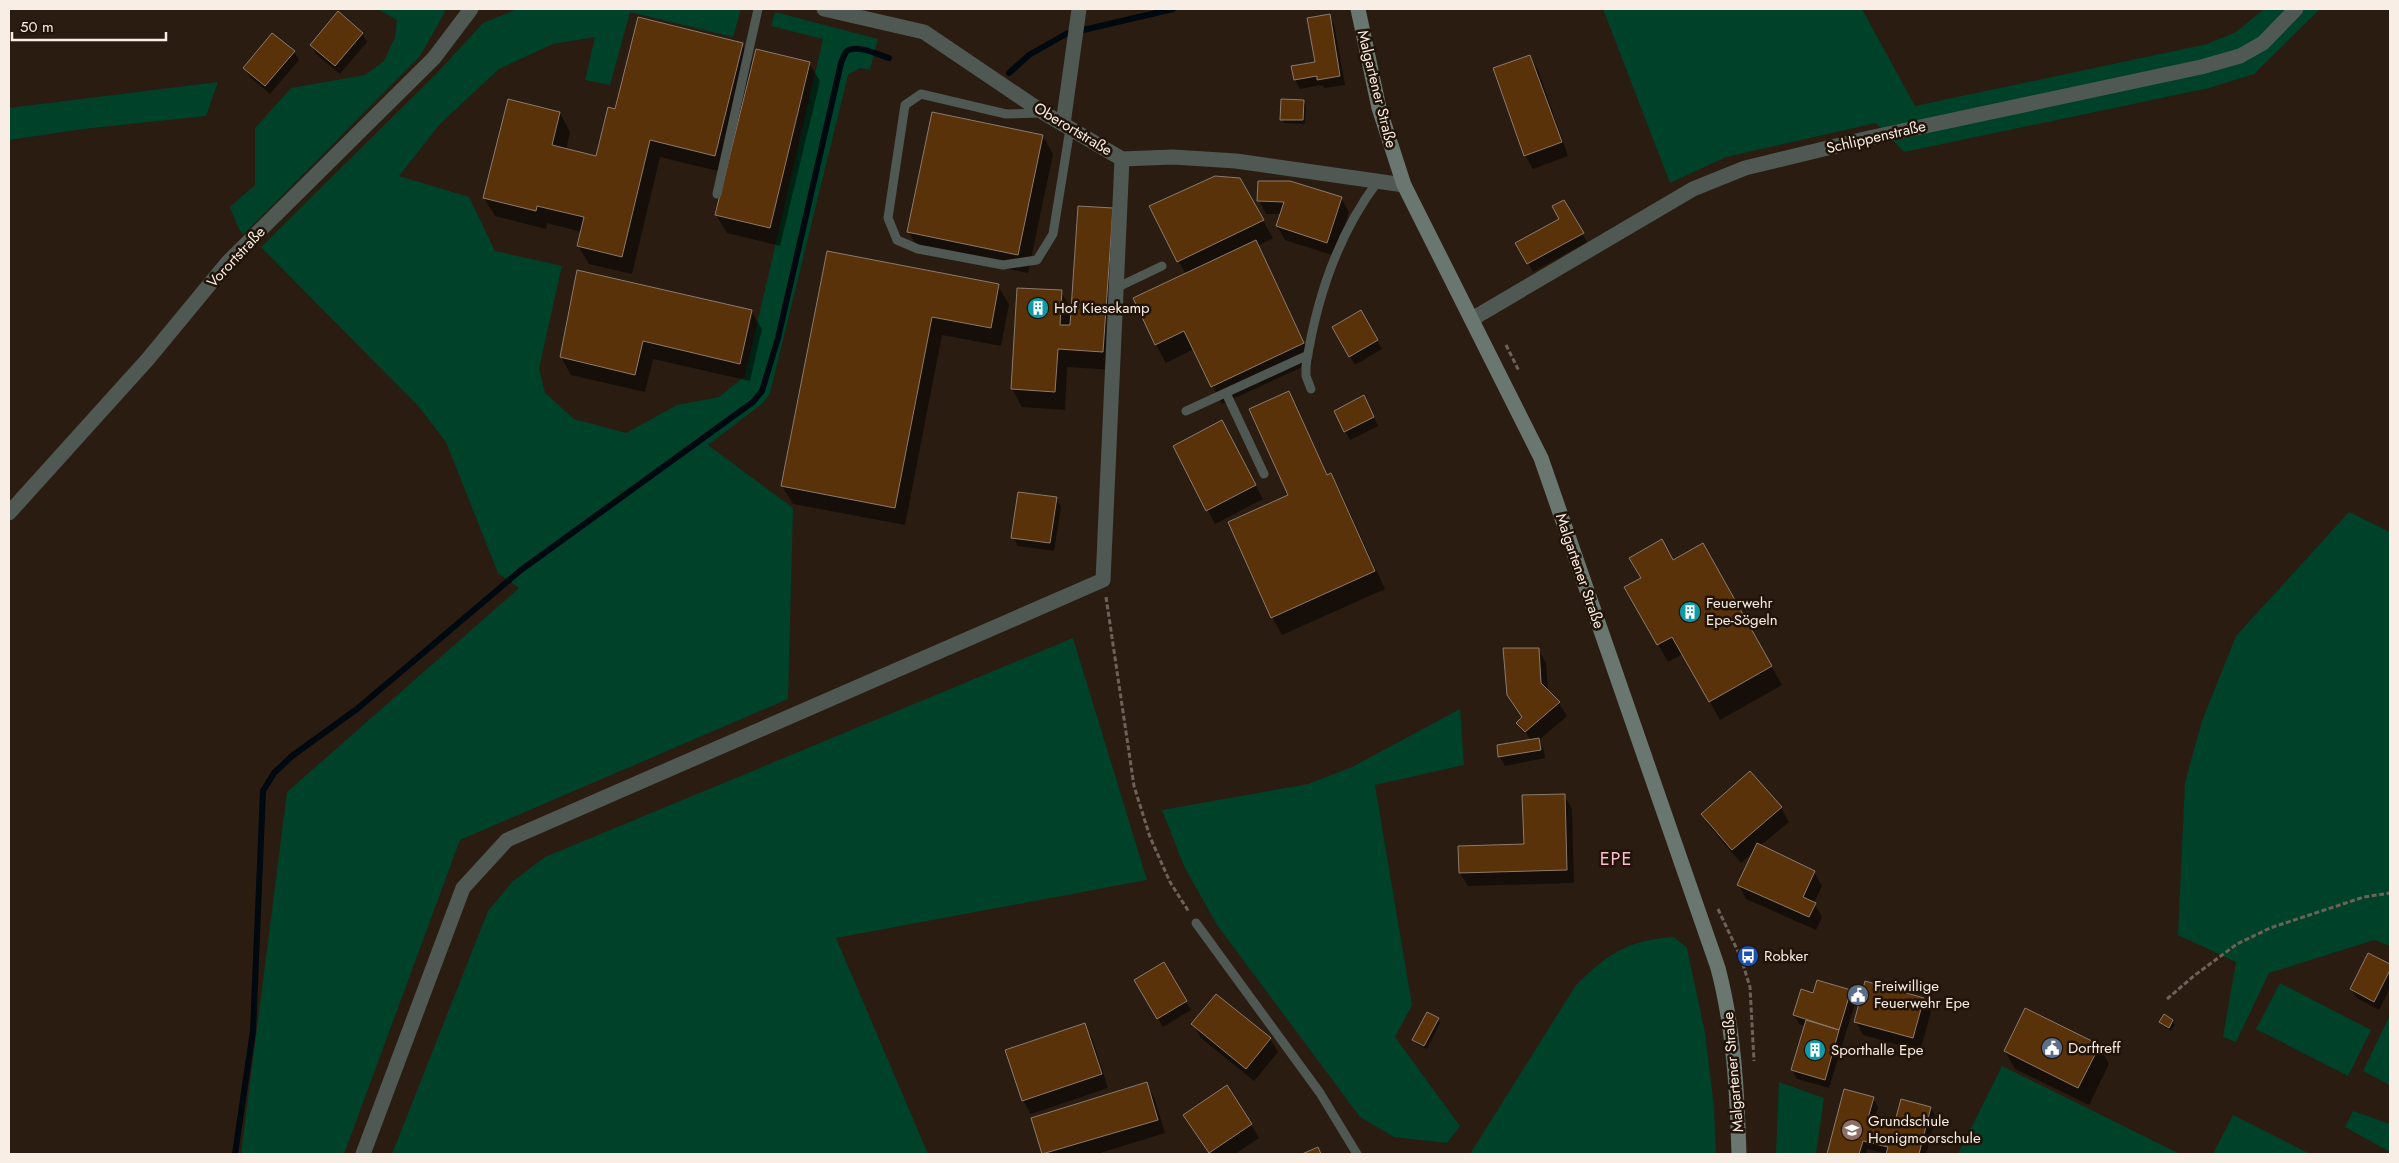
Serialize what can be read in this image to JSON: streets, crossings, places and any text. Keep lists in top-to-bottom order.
{
  "streets": {
    "street": [
      "Malgartener Straße",
      "Oberortstraße",
      "Schlippenstraße",
      "Vorortstraße"
    ]
  },
  "crossings": [
    ["Malgartener Straße", "Oberortstraße"],
    ["Malgartener Straße", "Schlippenstraße"]
  ],
  "districts": ["EPE"],
  "places": {
    "building": ["Hof Kiesekamp", "Feuerwehr Epe-Sögeln", "Sporthalle Epe"],
    "bus stop": ["Robker"],
    "public building": ["Freiwillige Feuerwehr Epe", "Dorftreff"],
    "school or university": ["Grundschule Honigmoorschule"]
  },
  "scale_bar": "50 m"
}
